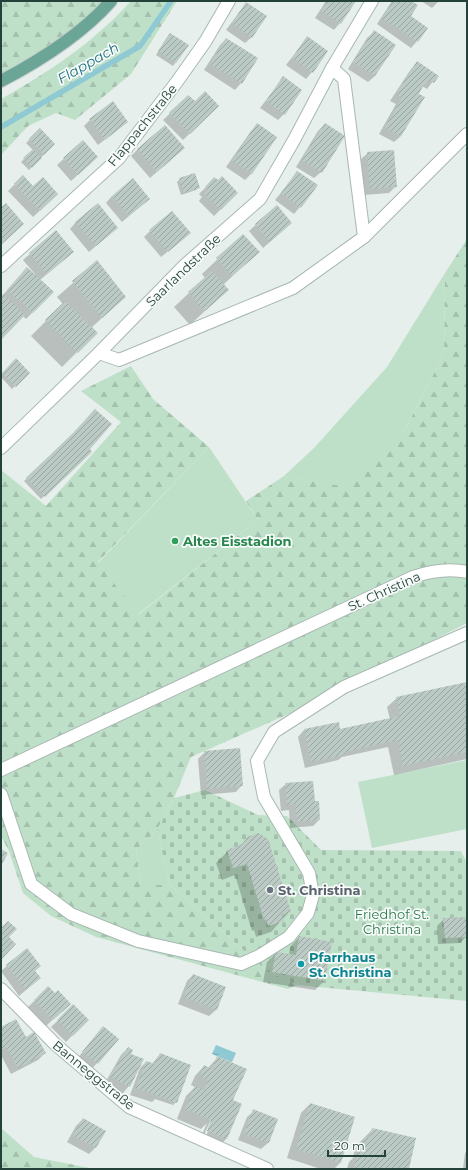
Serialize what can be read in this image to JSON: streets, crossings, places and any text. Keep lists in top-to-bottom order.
{
  "streets": {
    "street": [
      "Flappachstraße",
      "Saarlandstraße",
      "St. Christina",
      "Banneggstraße"
    ]
  },
  "water": ["Flappach"],
  "parks": ["Friedhof St. Christina"],
  "places": ["Altes Eisstadion", "St. Christina", "Pfarrhaus St. Christina"],
  "scale_bar": "20 m"
}
